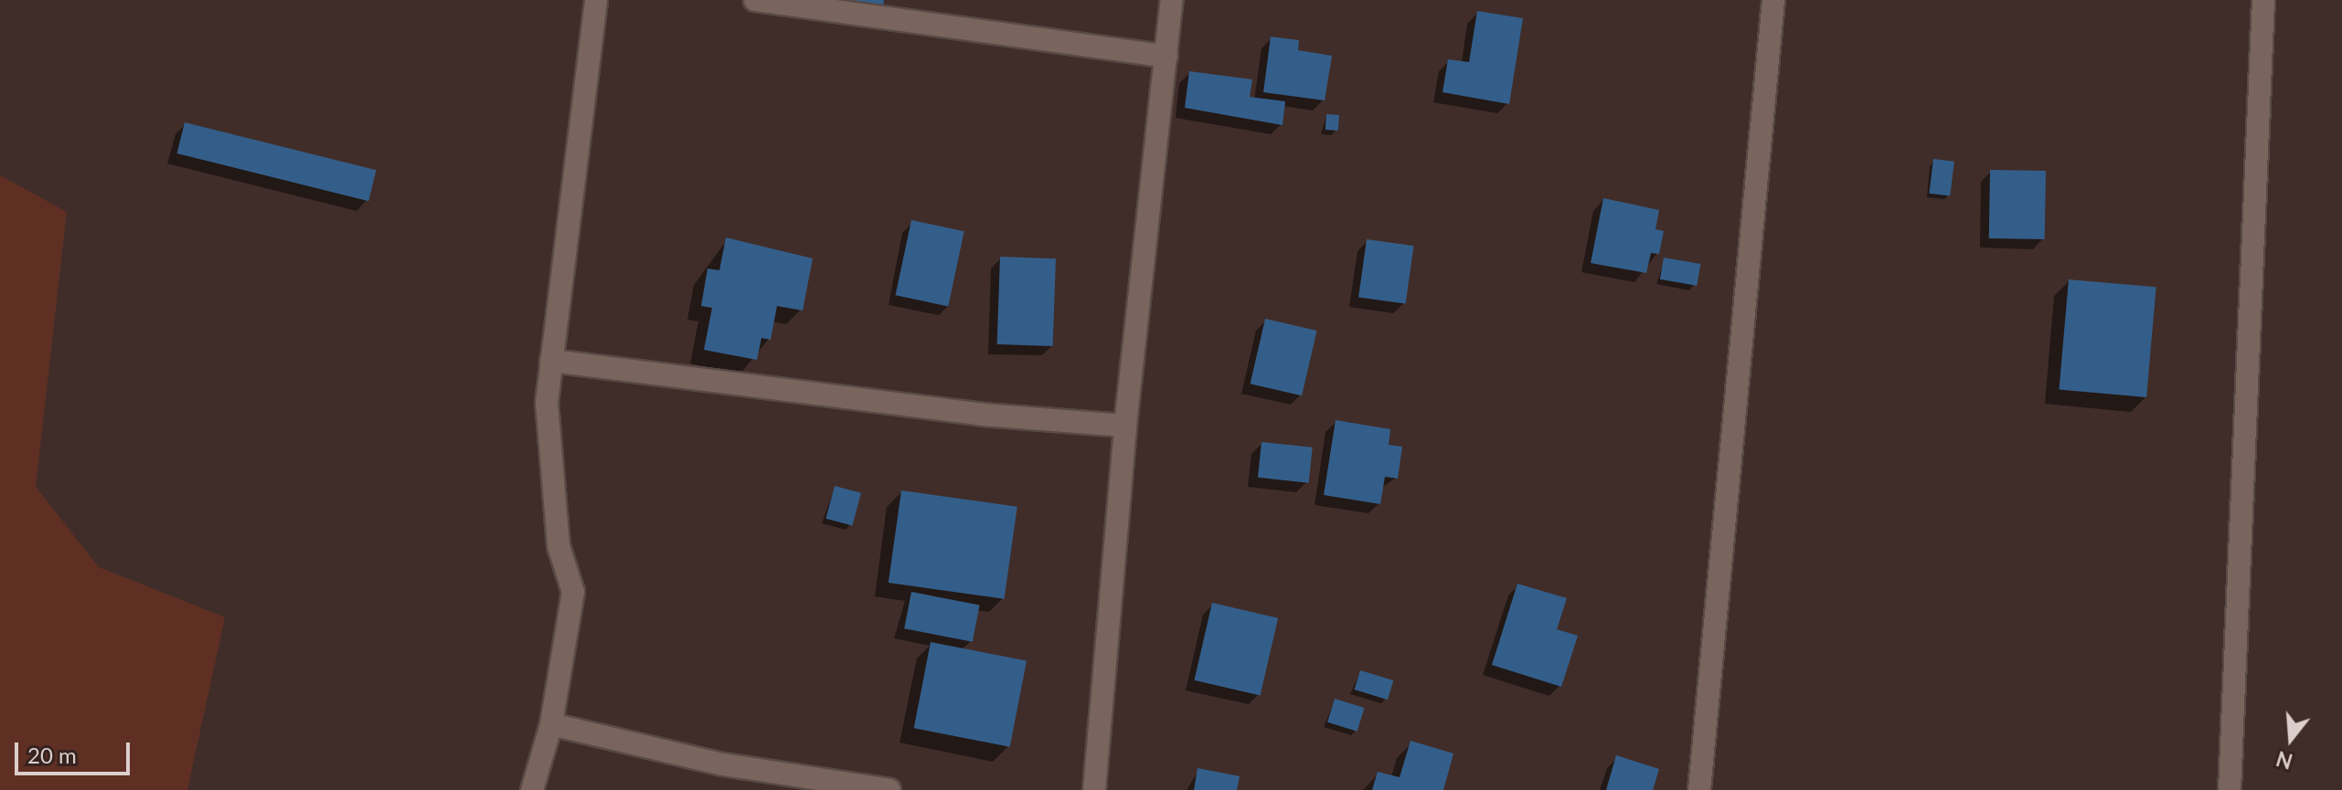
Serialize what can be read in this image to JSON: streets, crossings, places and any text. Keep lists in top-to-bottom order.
{
  "scale_bar": "20 m",
  "north": "bottom"
}
